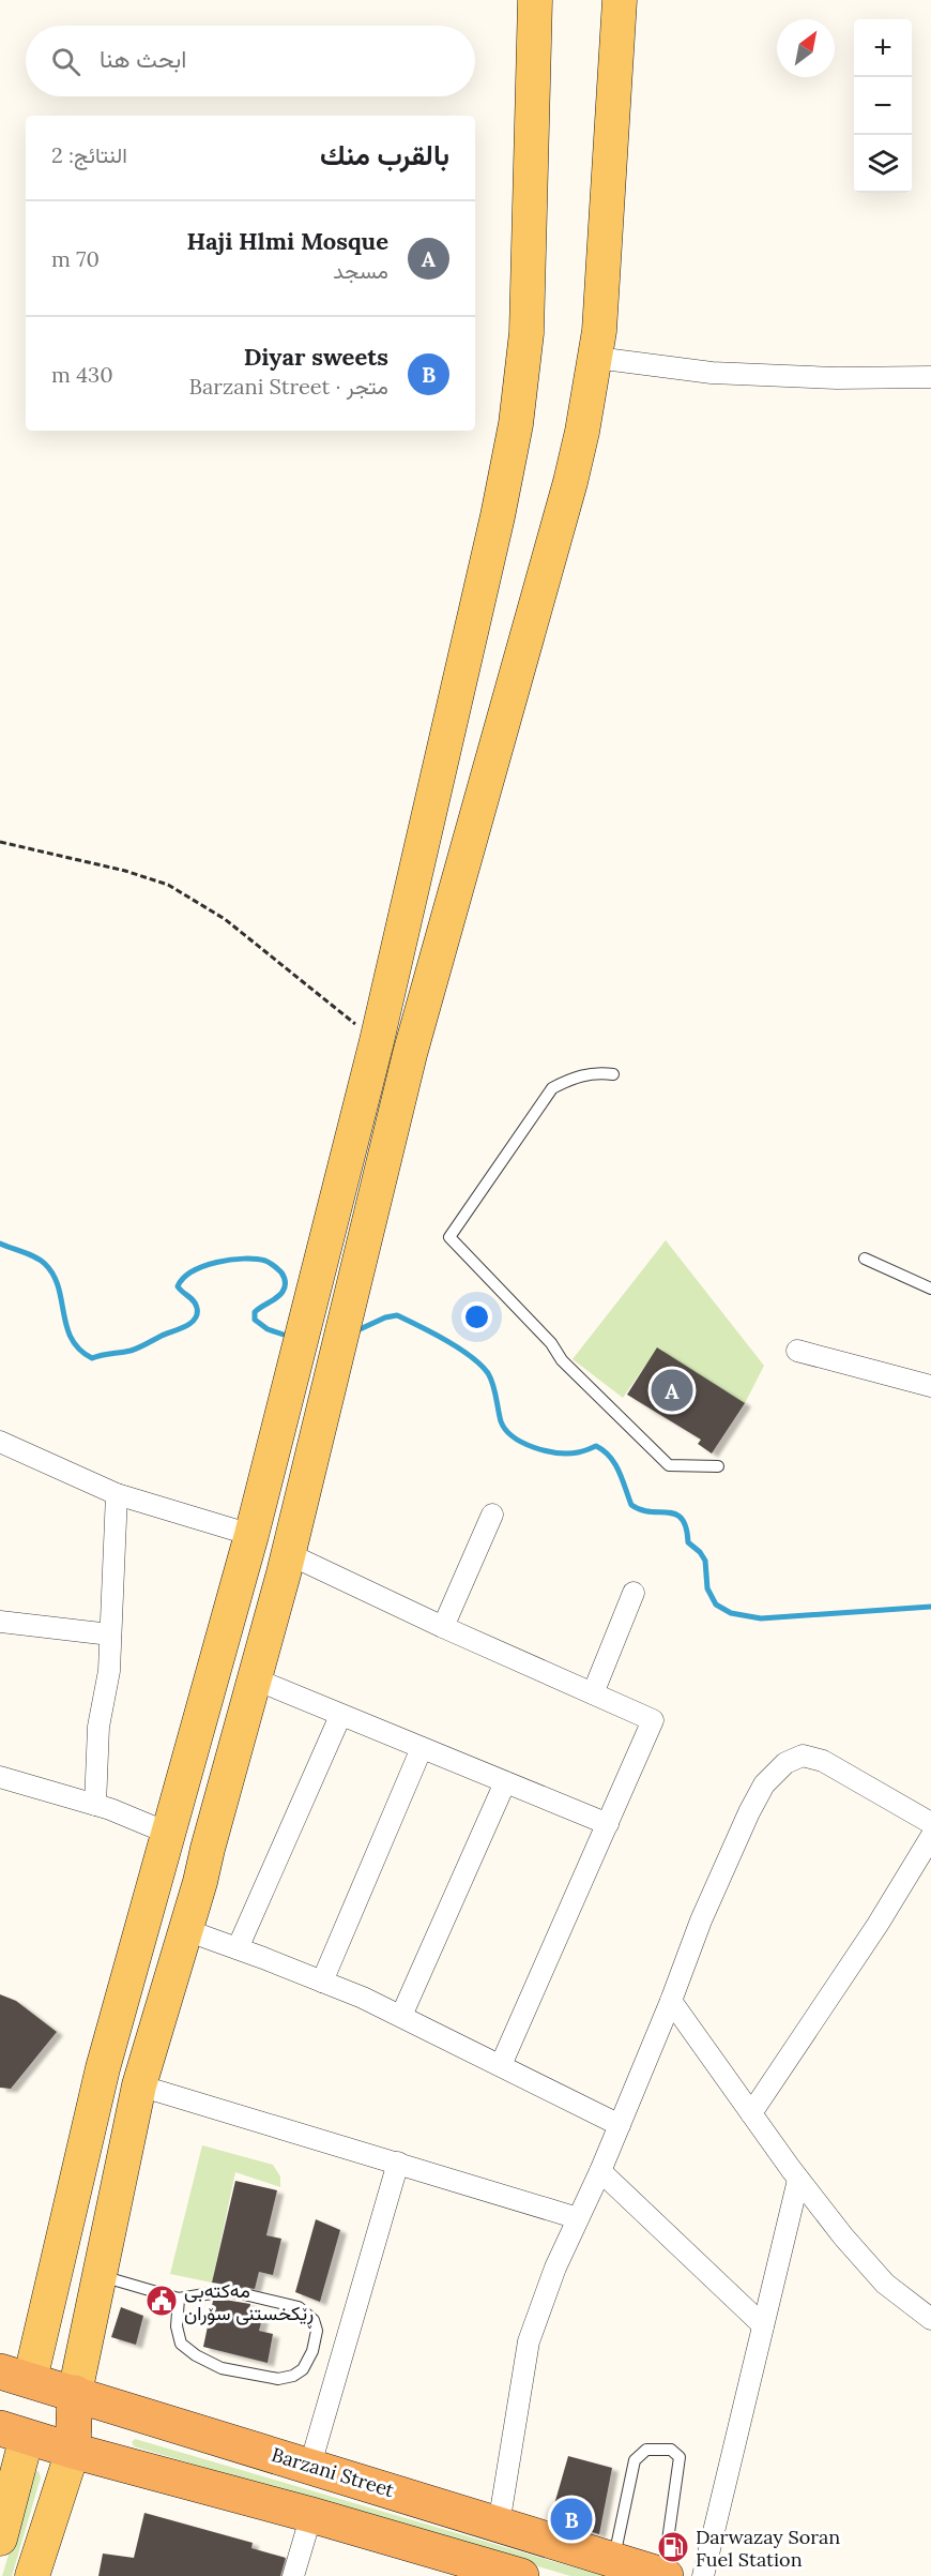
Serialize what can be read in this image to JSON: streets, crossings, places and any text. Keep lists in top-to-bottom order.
{
  "streets": {
    "highway": ["Barzani Street"]
  },
  "places": {
    "public building": ["مەکتەبی ڕێکخستنی سۆران"],
    "fuel station": ["Darwazay Soran Fuel Station"]
  },
  "north": "top right",
  "page": {
    "map_buttons": ["+", "−"],
    "search": "ابحث هنا",
    "heading": ["بالقرب منك", "النتائج: 2"],
    "list": [
      {
        "mark": "A",
        "name": "Haji Hlmi Mosque",
        "note": "مسجد",
        "value": "70 m"
      },
      {
        "mark": "B",
        "name": "Diyar sweets",
        "note": "متجر · Barzani Street",
        "value": "430 m"
      }
    ],
    "pins": ["A", "B"]
  }
}
